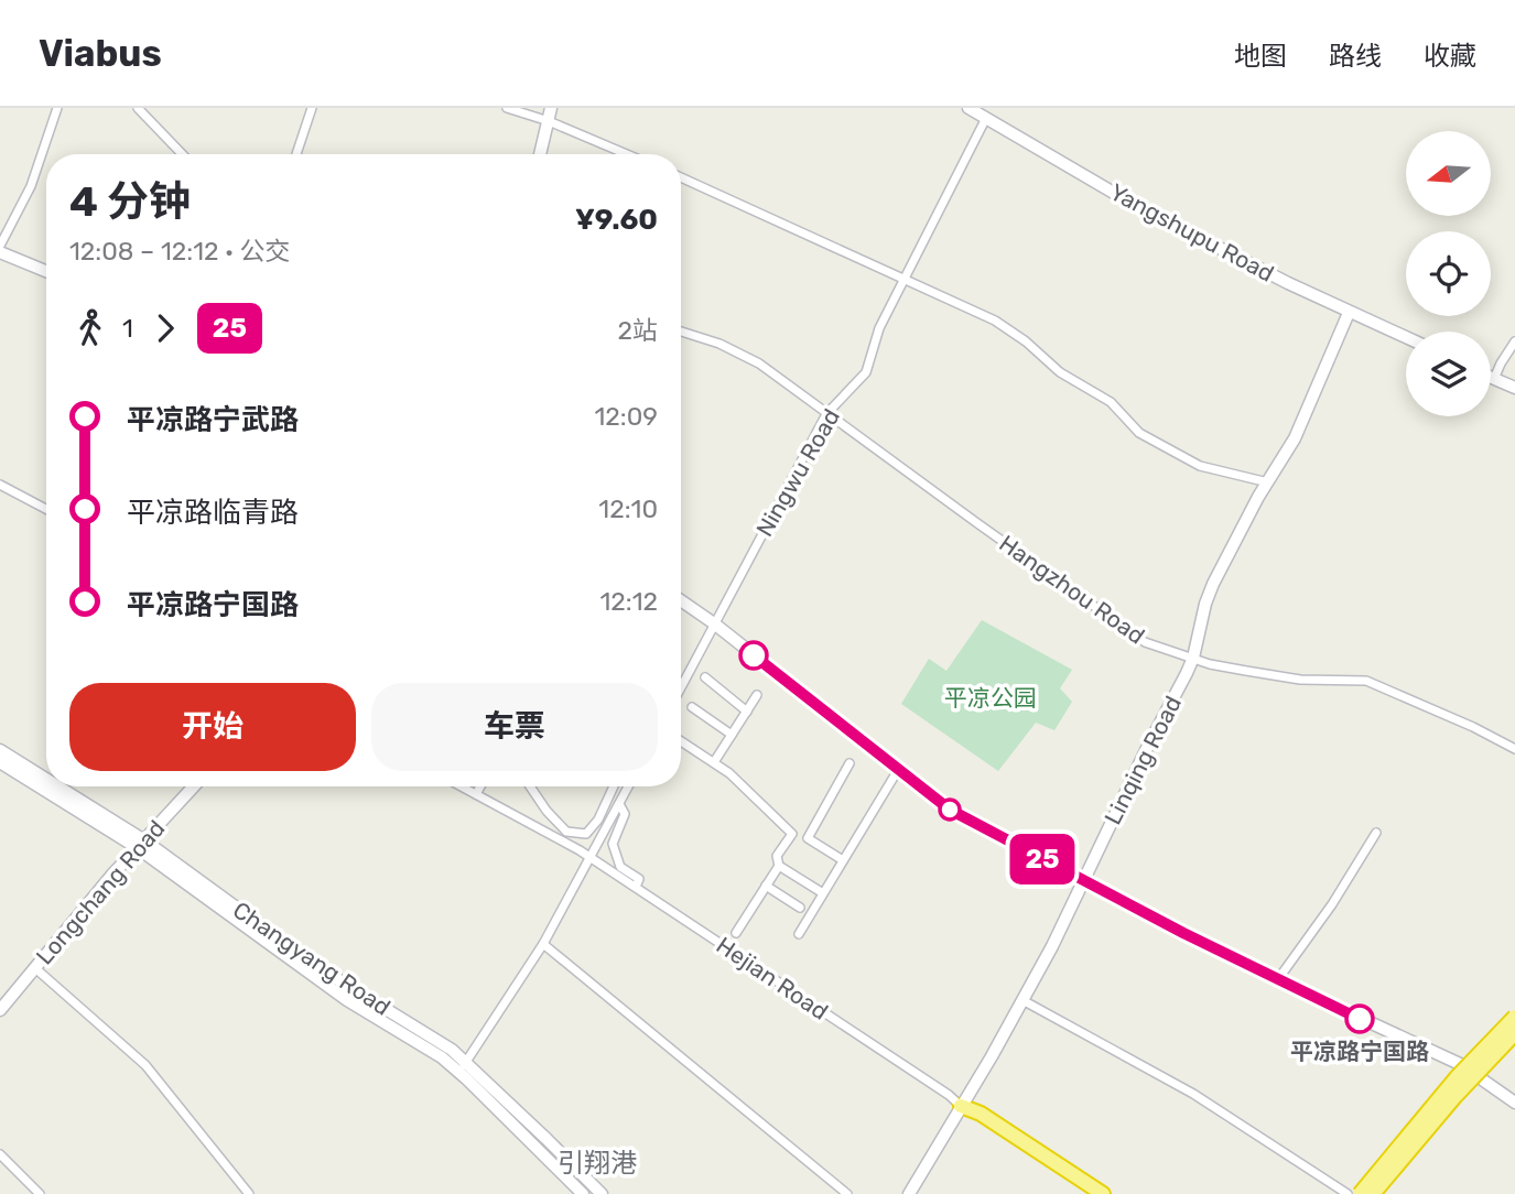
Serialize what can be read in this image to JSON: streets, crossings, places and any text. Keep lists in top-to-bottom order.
{
  "streets": {
    "main road": [
      "Yangshupu Road",
      "Linqing Road",
      "Longchang Road",
      "Changyang Road"
    ],
    "street": ["Ningwu Road", "Hangzhou Road", "Hejian Road"]
  },
  "crossings": [
    ["Yangshupu Road", "Ningwu Road"],
    ["Yangshupu Road", "Linqing Road"],
    ["Ningwu Road", "Hangzhou Road"],
    ["Hangzhou Road", "Linqing Road"],
    ["Linqing Road", "Hejian Road"],
    ["Longchang Road", "Changyang Road"]
  ],
  "districts": ["引翔港"],
  "parks": ["平凉公园"],
  "places": ["平凉路宁国路"],
  "lines": ["bus line 25"],
  "north": "left",
  "page": {
    "header": "Viabus",
    "nav": ["地图", "路线", "收藏"],
    "on_map": "25",
    "heading": ["4 分钟", "12:08 – 12:12 · 公交", "¥9.60"],
    "legs": ["1", "25", "2站"],
    "list": [
      {
        "name": "平凉路宁武路",
        "value": "12:09"
      },
      {
        "name": "平凉路临青路",
        "value": "12:10"
      },
      {
        "name": "平凉路宁国路",
        "value": "12:12"
      }
    ],
    "buttons": ["开始", "车票"]
  }
}
